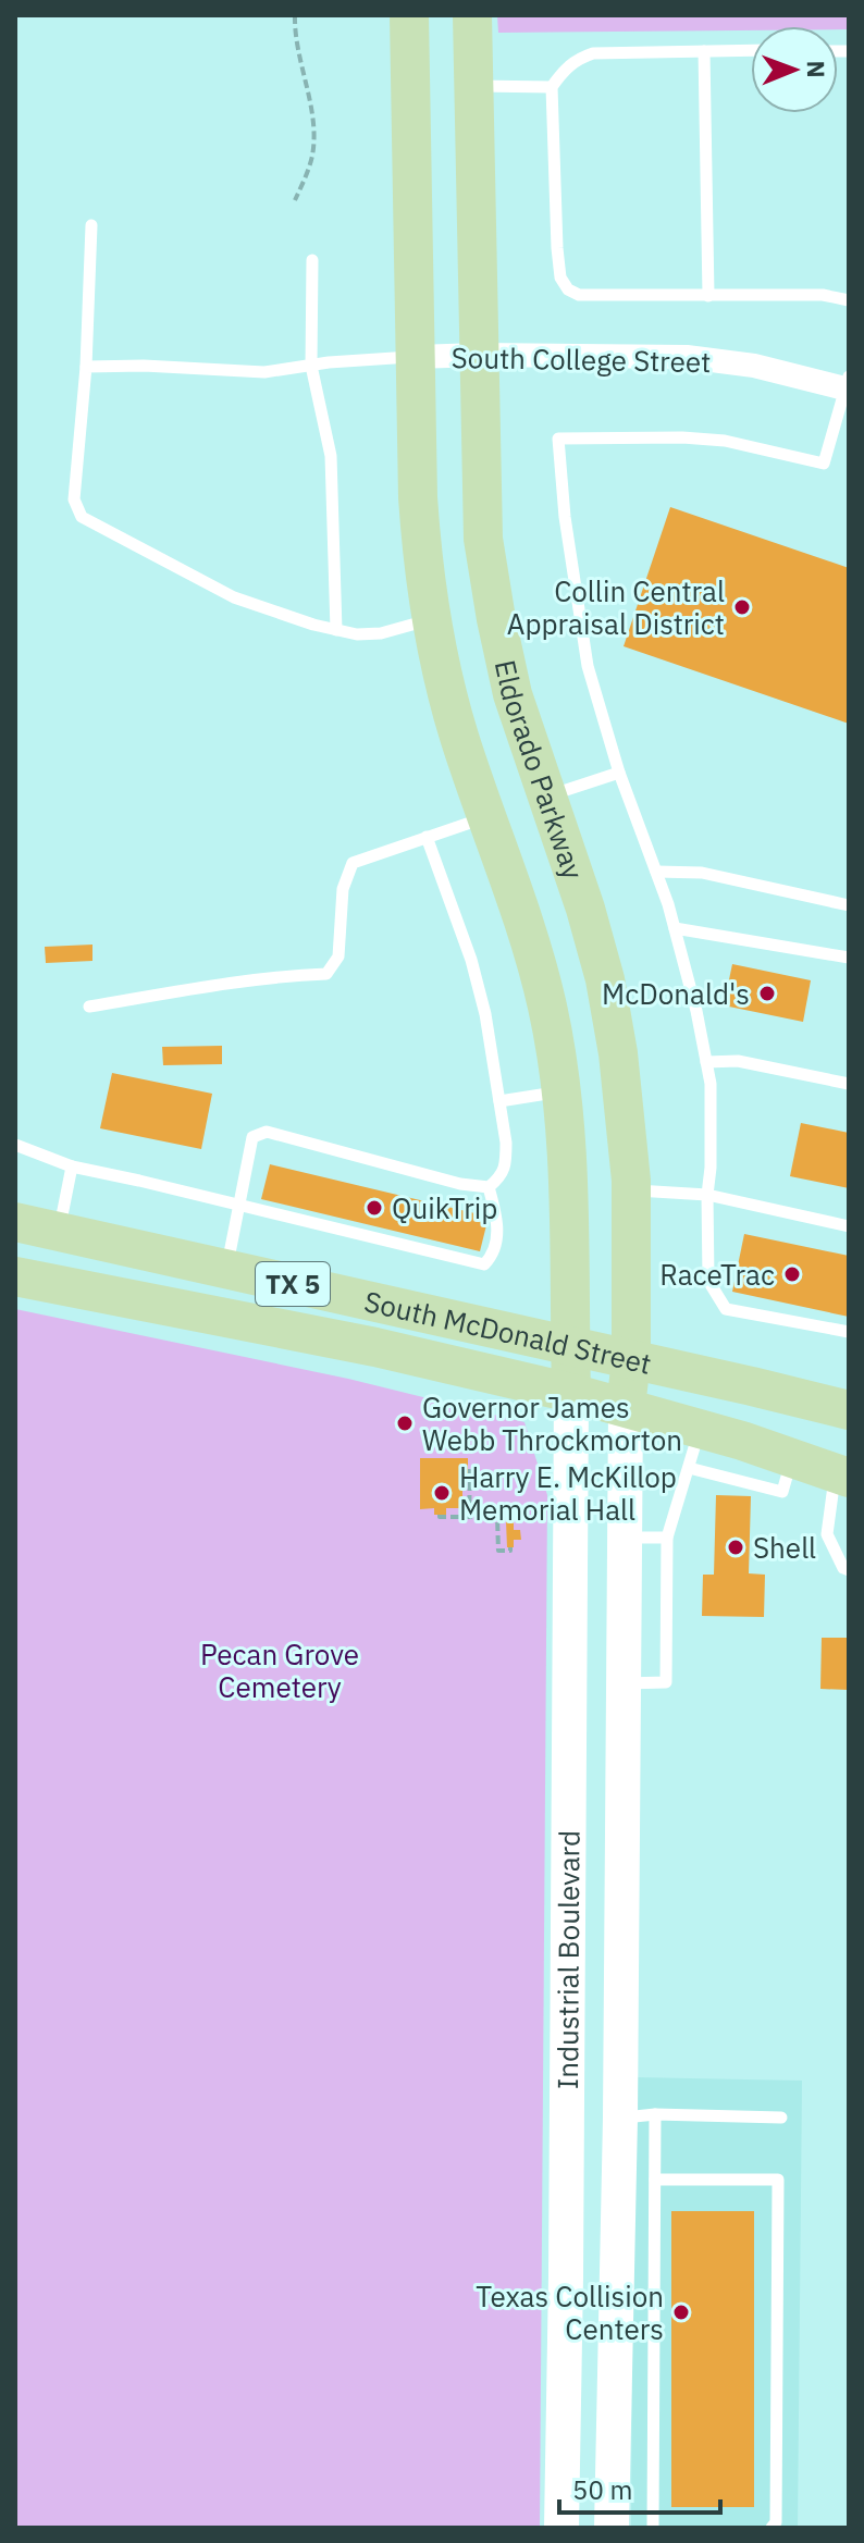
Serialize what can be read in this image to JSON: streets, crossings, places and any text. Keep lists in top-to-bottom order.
{
  "streets": {
    "main road": [
      "Eldorado Parkway",
      "TX 5",
      "South McDonald Street",
      "Industrial Boulevard"
    ],
    "street": ["South College Street"]
  },
  "crossings": [
    ["South College Street", "Eldorado Parkway"],
    ["Eldorado Parkway", "South McDonald Street"],
    ["Eldorado Parkway", "Industrial Boulevard"],
    ["South McDonald Street", "Industrial Boulevard"]
  ],
  "parks": ["Pecan Grove Cemetery"],
  "places": [
    "Collin Central Appraisal District",
    "McDonald's",
    "QuikTrip",
    "RaceTrac",
    "Governor James Webb Throckmorton",
    "Harry E. McKillop Memorial Hall",
    "Shell",
    "Texas Collision Centers"
  ],
  "scale_bar": "50 m",
  "north": "right"
}
